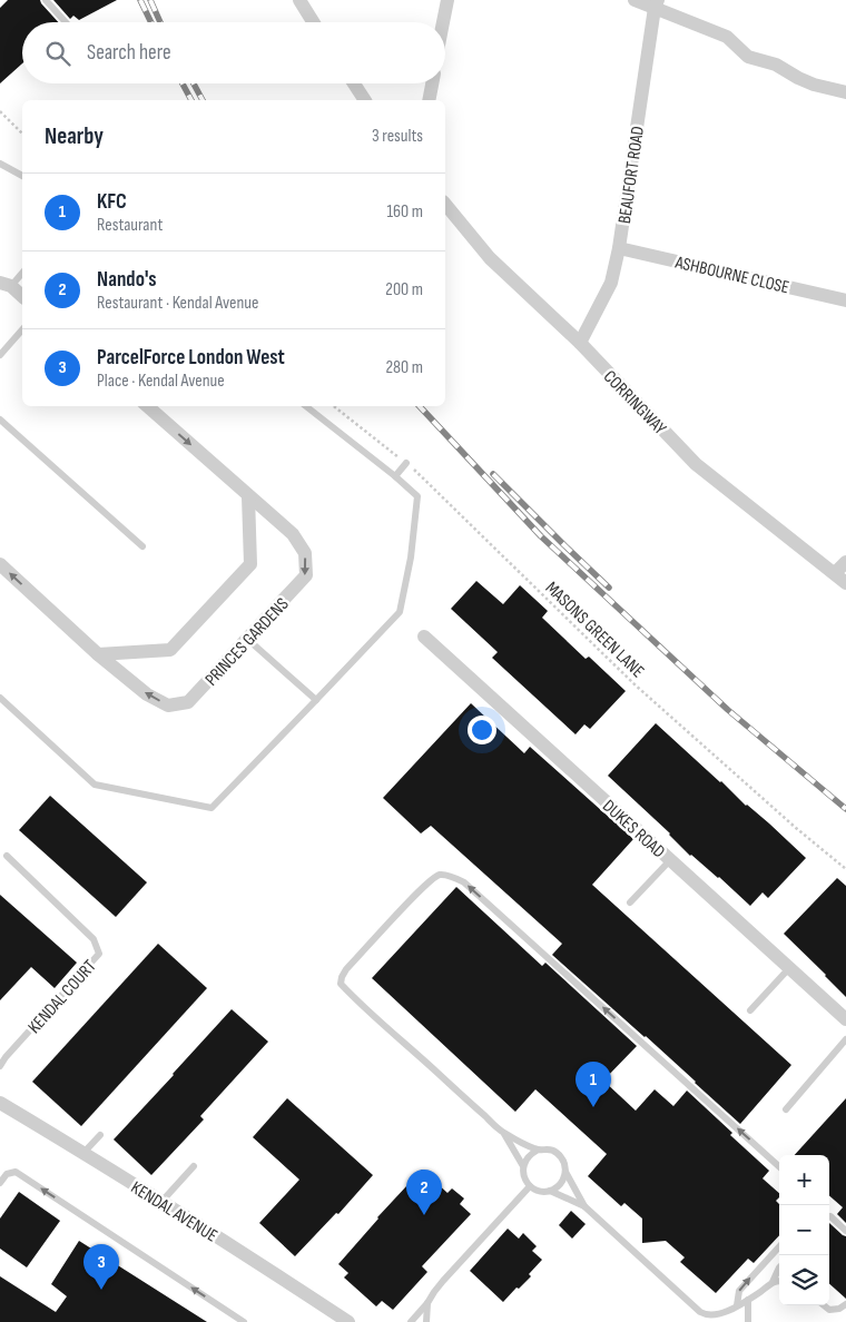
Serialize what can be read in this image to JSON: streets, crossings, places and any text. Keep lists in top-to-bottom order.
{
  "streets": {
    "street": [
      "BEAUFORT ROAD",
      "ASHBOURNE CLOSE",
      "CORRINGWAY",
      "PRINCES GARDENS",
      "DUKES ROAD",
      "KENDAL AVENUE"
    ],
    "lane": ["KENDAL COURT"],
    "path": ["MASONS GREEN LANE"]
  },
  "crossings": [
    ["BEAUFORT ROAD", "ASHBOURNE CLOSE"],
    ["BEAUFORT ROAD", "CORRINGWAY"]
  ],
  "page": {
    "search": "Search here",
    "heading": ["Nearby", "3 results"],
    "list": [
      {
        "mark": "1",
        "name": "KFC",
        "note": "Restaurant",
        "value": "160 m"
      },
      {
        "mark": "2",
        "name": "Nando's",
        "note": "Restaurant · Kendal Avenue",
        "value": "200 m"
      },
      {
        "mark": "3",
        "name": "ParcelForce London West",
        "note": "Place · Kendal Avenue",
        "value": "280 m"
      }
    ],
    "pins": ["1", "2", "3"],
    "map_buttons": ["+", "−"]
  }
}
